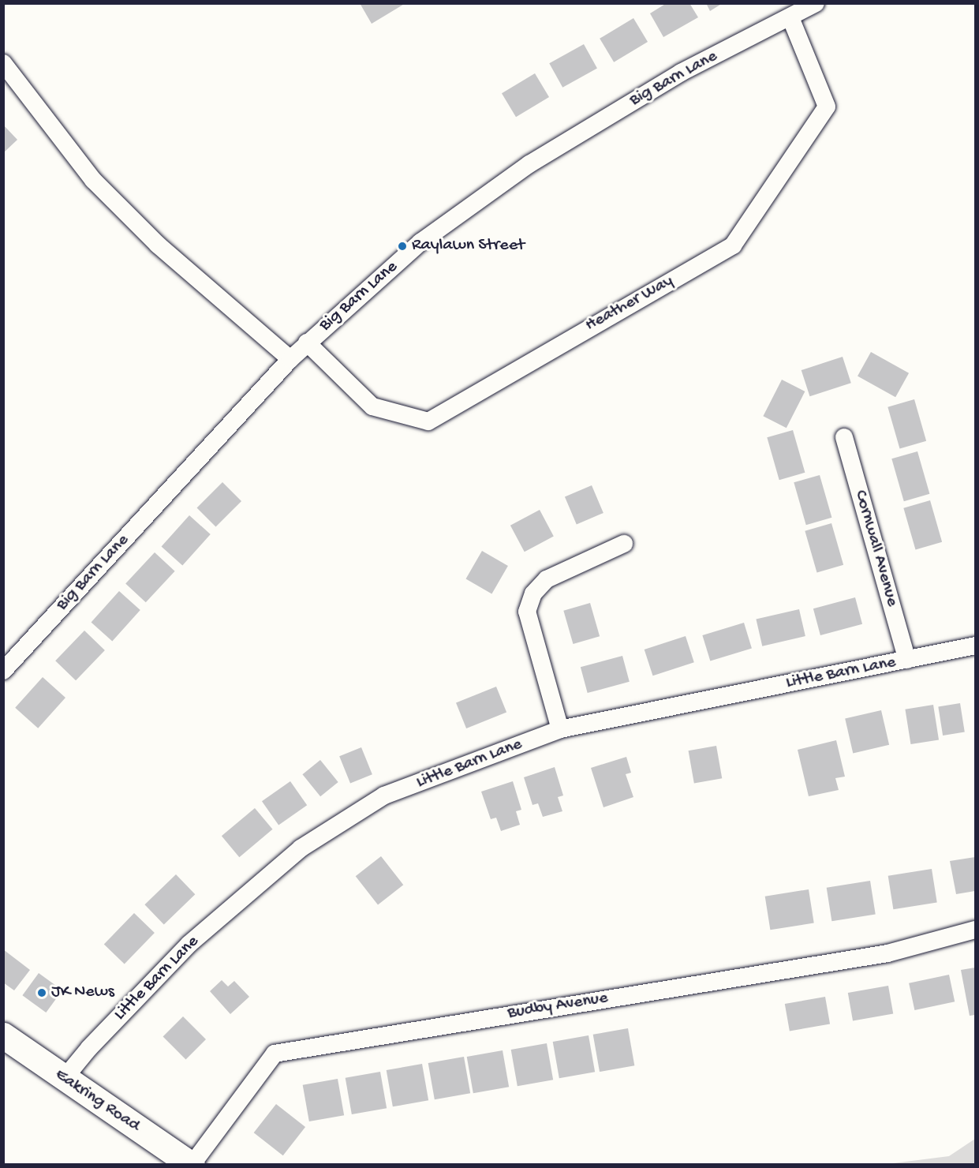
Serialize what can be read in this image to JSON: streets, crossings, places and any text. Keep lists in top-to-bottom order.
{
  "streets": {
    "street": [
      "Big Barn Lane",
      "Heather Way",
      "Cornwall Avenue",
      "Little Barn Lane",
      "Budby Avenue",
      "Eakring Road"
    ]
  },
  "crossings": [
    ["Big Barn Lane", "Heather Way"],
    ["Cornwall Avenue", "Little Barn Lane"],
    ["Little Barn Lane", "Eakring Road"],
    ["Budby Avenue", "Eakring Road"]
  ],
  "places": ["Raylawn Street", "JK News"]
}
